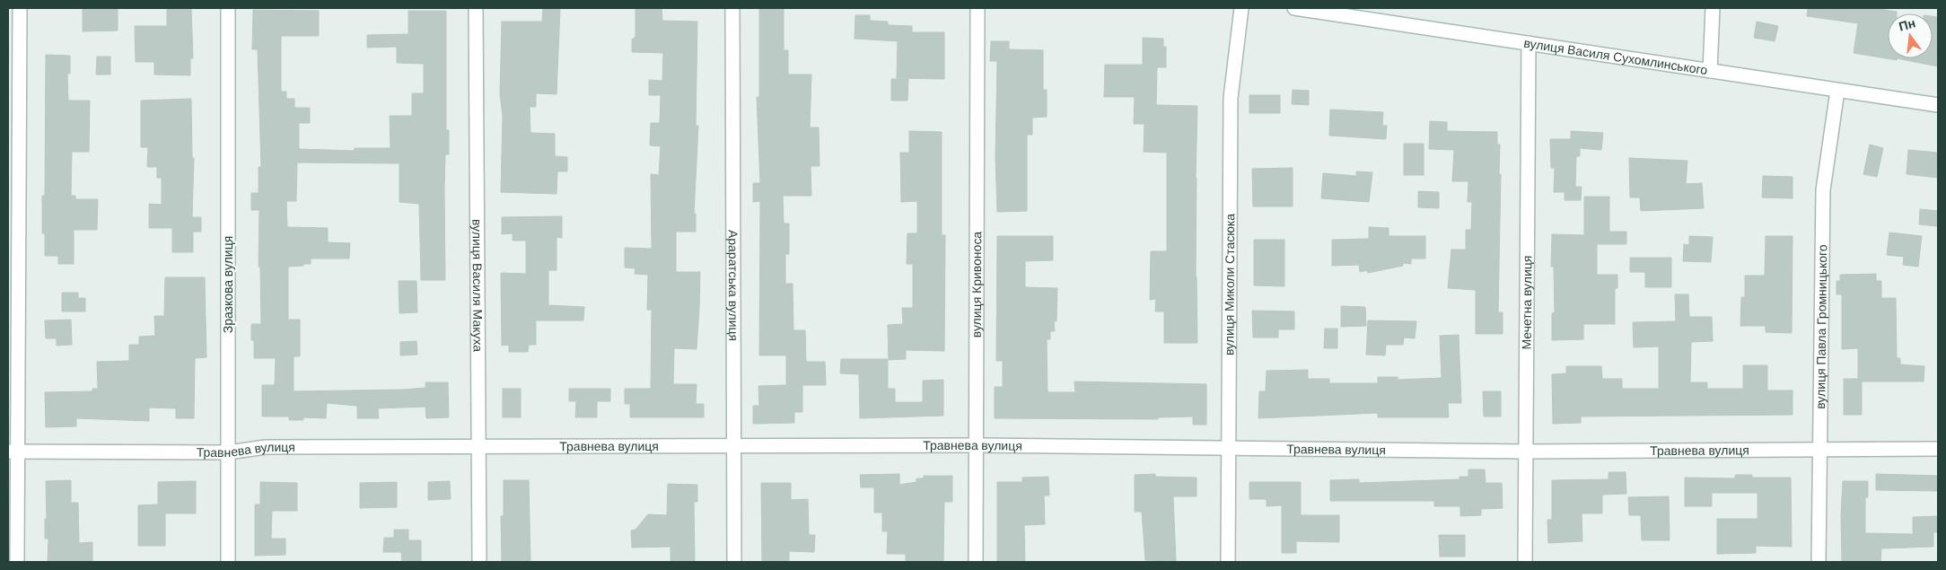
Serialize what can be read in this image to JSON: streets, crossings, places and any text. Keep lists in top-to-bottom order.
{
  "streets": {
    "street": [
      "вулиця Василя Сухомлинського",
      "Зразкова вулиця",
      "вулиця Василя Макуха",
      "Араратська вулиця",
      "вулиця Кривоноса",
      "вулиця Миколи Стасюка",
      "Мечетна вулиця",
      "вулиця Павла Громницького",
      "Травнева вулиця"
    ]
  },
  "crossings": [
    ["вулиця Василя Сухомлинського", "Мечетна вулиця"],
    ["вулиця Василя Сухомлинського", "вулиця Павла Громницького"],
    ["Зразкова вулиця", "Травнева вулиця"],
    ["вулиця Василя Макуха", "Травнева вулиця"],
    ["Араратська вулиця", "Травнева вулиця"],
    ["вулиця Кривоноса", "Травнева вулиця"],
    ["вулиця Миколи Стасюка", "Травнева вулиця"],
    ["Мечетна вулиця", "Травнева вулиця"],
    ["вулиця Павла Громницького", "Травнева вулиця"]
  ],
  "north": "top"
}
